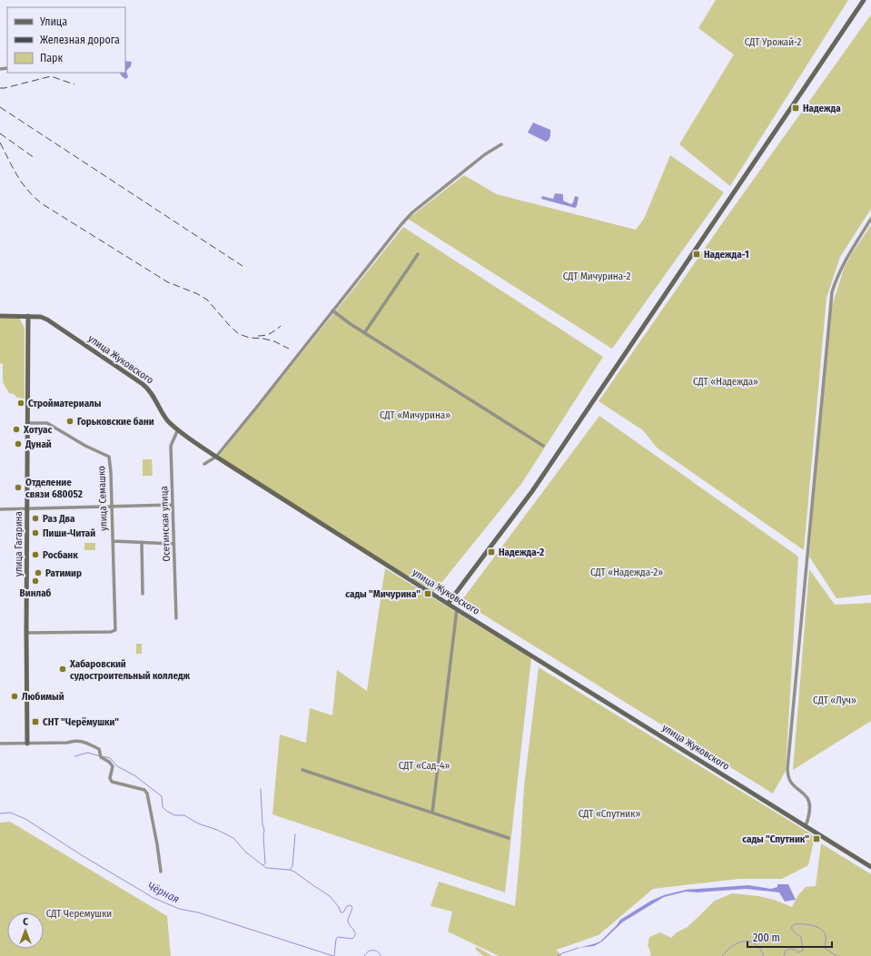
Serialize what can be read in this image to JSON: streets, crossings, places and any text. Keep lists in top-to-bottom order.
{
  "streets": {
    "street": [
      "улица Жуковского",
      "улица Семашко",
      "Осетинская улица",
      "улица Гагарина"
    ]
  },
  "crossings": [
    ["улица Жуковского", "Осетинская улица"],
    ["улица Жуковского", "улица Гагарина"],
    ["улица Семашко", "улица Гагарина"]
  ],
  "water": ["Чёрная"],
  "parks": [
    "СДТ Урожай-2",
    "СДТ Мичурина-2",
    "СДТ «Надежда»",
    "СДТ «Мичурина»",
    "СДТ «Надежда-2»",
    "СДТ «Луч»",
    "СДТ «Сад-4»",
    "СДТ «Спутник»",
    "СДТ Черемушки"
  ],
  "places": {
    "transit": [
      "Надежда",
      "Надежда-1",
      "Надежда-2",
      "сады \"Мичурина\"",
      "СНТ \"Черёмушки\"",
      "сады \"Спутник\""
    ],
    "other": [
      "Стройматериалы",
      "Горьковские бани",
      "Хотуас",
      "Дунай",
      "Отделение связи 680052",
      "Раз Два",
      "Пиши-Читай",
      "Росбанк",
      "Ратимир",
      "Винлаб",
      "Хабаровский судостроительный колледж",
      "Любимый"
    ]
  },
  "legend": ["Улица", "Железная дорога", "Парк"],
  "scale_bar": "200 m",
  "north": "top"
}
